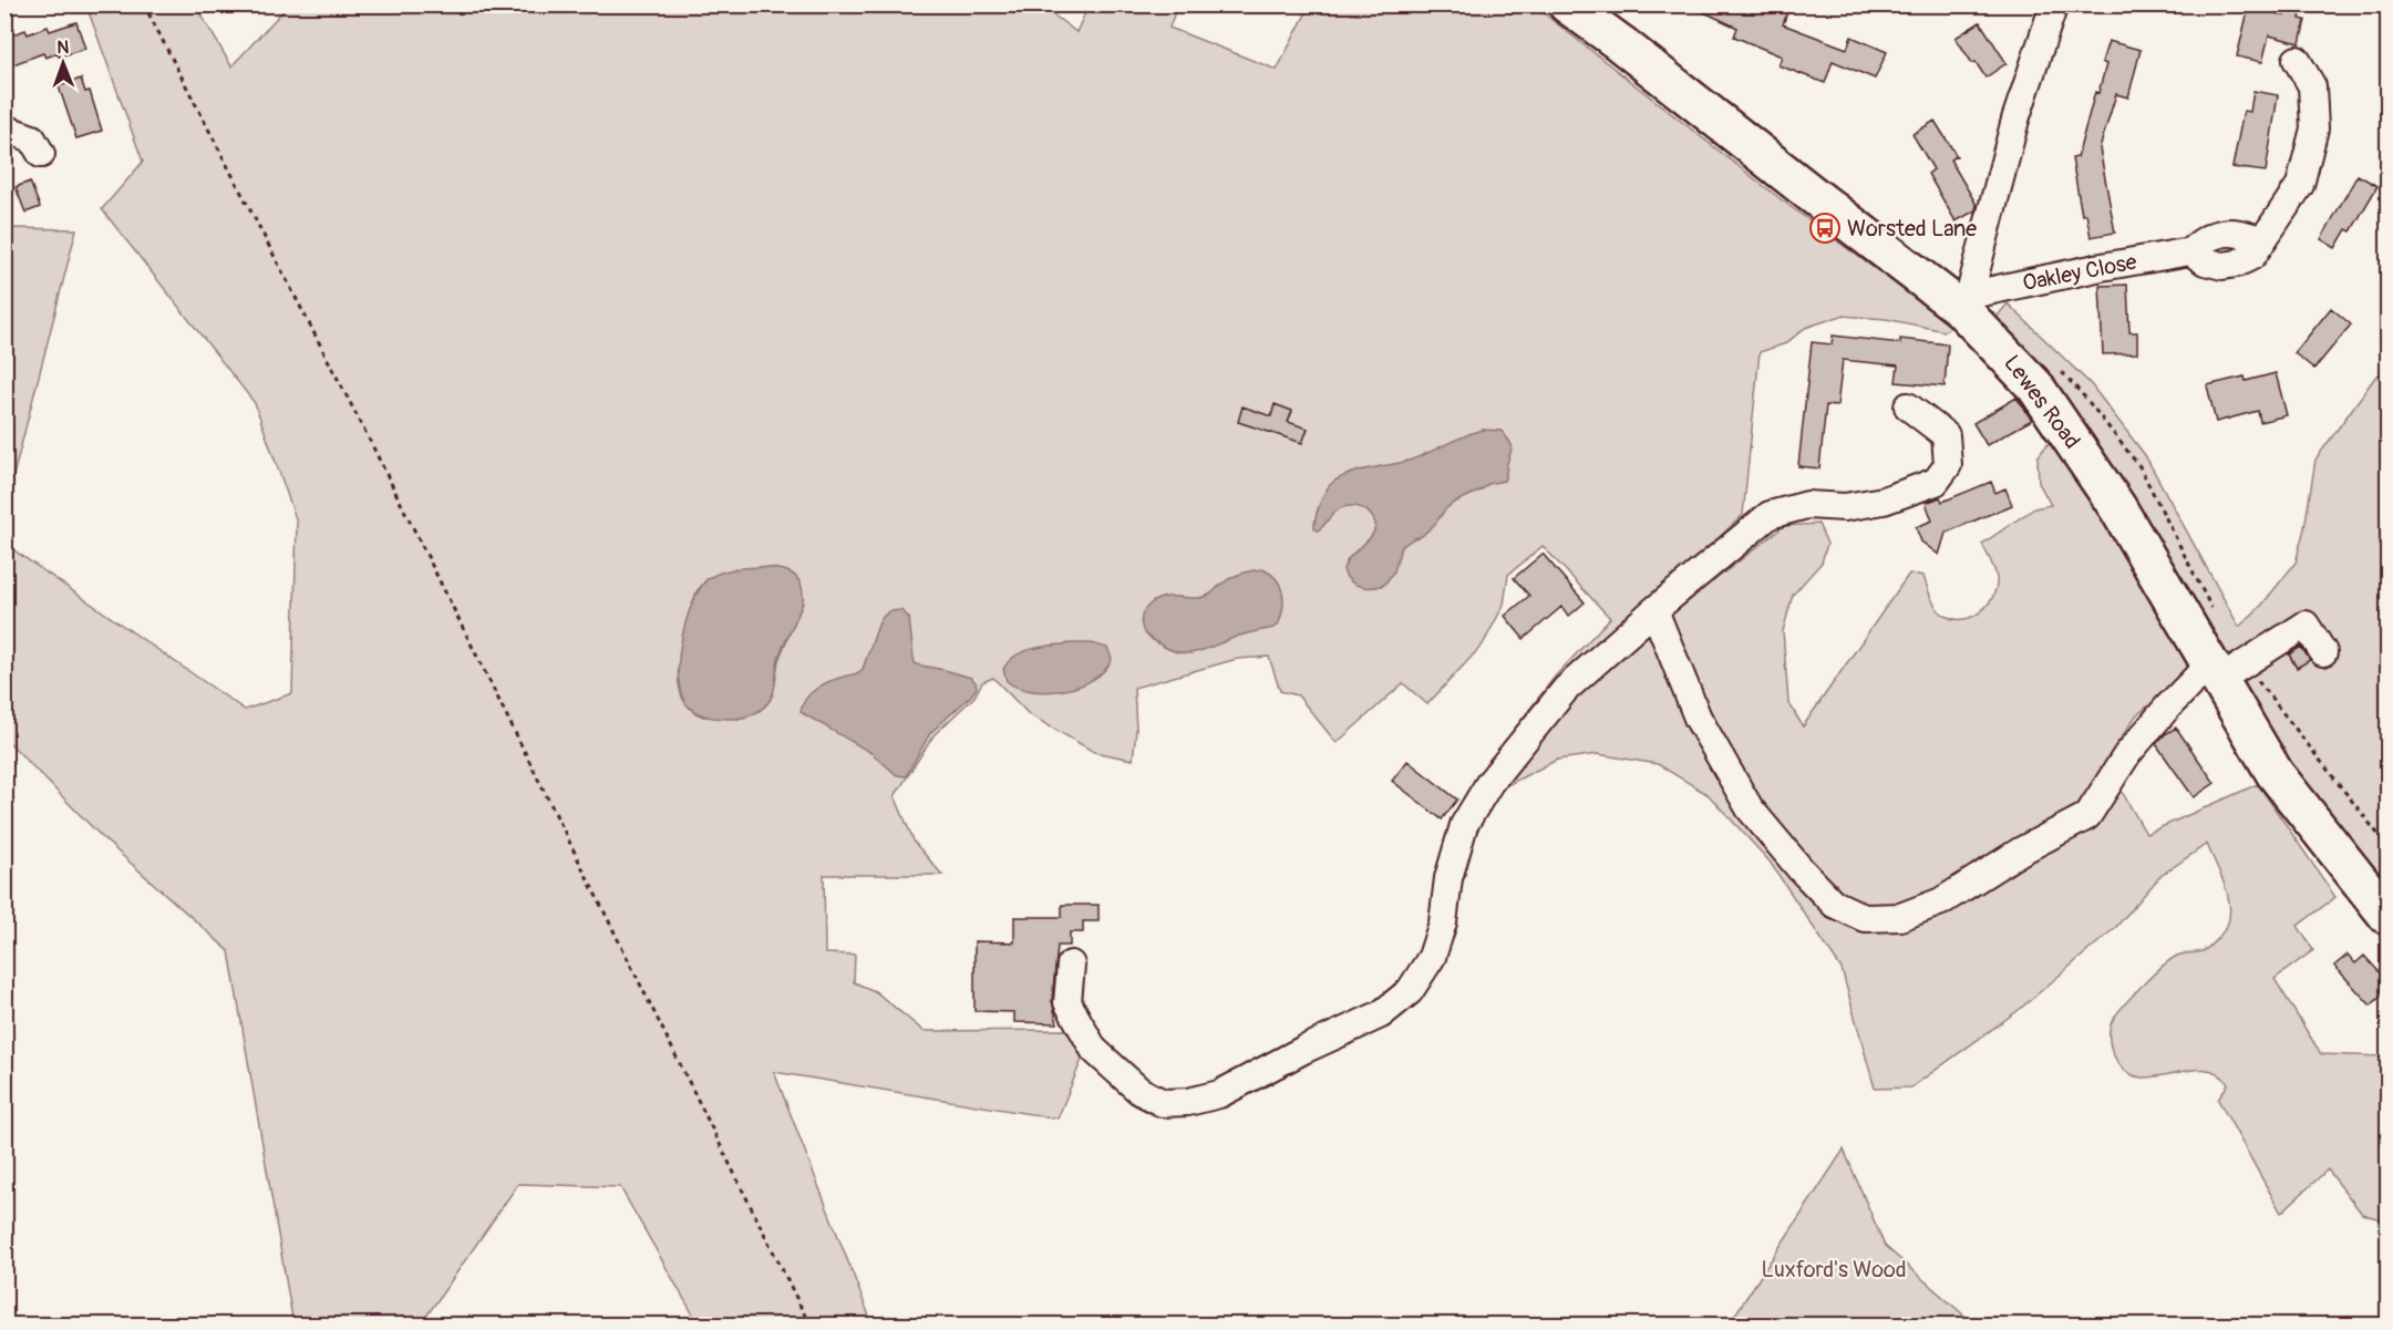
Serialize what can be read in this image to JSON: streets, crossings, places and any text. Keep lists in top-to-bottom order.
{
  "streets": {
    "highway": ["Lewes Road"],
    "street": ["Oakley Close"]
  },
  "crossings": [
    ["Oakley Close", "Lewes Road"]
  ],
  "parks": ["Luxford's Wood"],
  "places": {
    "bus stop": ["Worsted Lane"]
  },
  "north": "top"
}
